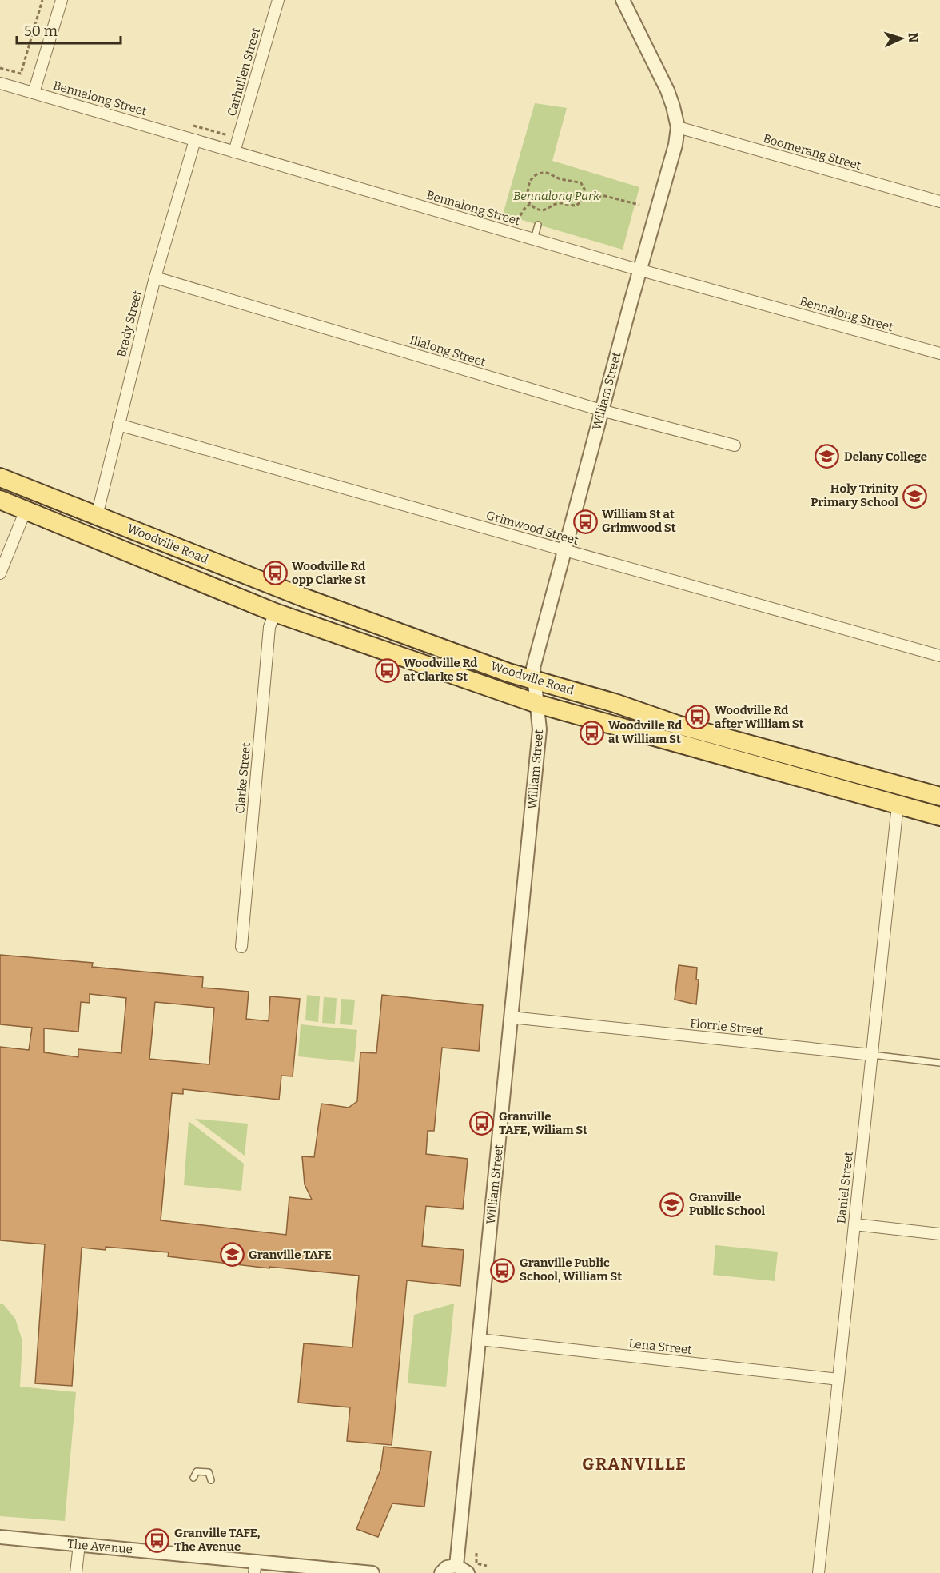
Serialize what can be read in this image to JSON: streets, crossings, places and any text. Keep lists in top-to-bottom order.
{
  "streets": {
    "main road": ["Woodville Road"],
    "street": [
      "Carhullen Street",
      "Bennalong Street",
      "Boomerang Street",
      "Brady Street",
      "Illalong Street",
      "William Street",
      "Grimwood Street",
      "Clarke Street",
      "Florrie Street",
      "Daniel Street",
      "Lena Street",
      "The Avenue"
    ]
  },
  "crossings": [
    ["Carhullen Street", "Bennalong Street"],
    ["Bennalong Street", "Brady Street"],
    ["Bennalong Street", "William Street"],
    ["Boomerang Street", "William Street"],
    ["Brady Street", "Illalong Street"],
    ["Brady Street", "Grimwood Street"],
    ["Brady Street", "Woodville Road"],
    ["Illalong Street", "William Street"],
    ["William Street", "Grimwood Street"],
    ["William Street", "Woodville Road"],
    ["William Street", "Florrie Street"],
    ["William Street", "Lena Street"],
    ["Woodville Road", "Clarke Street"],
    ["Woodville Road", "Daniel Street"],
    ["Florrie Street", "Daniel Street"],
    ["Daniel Street", "Lena Street"]
  ],
  "districts": ["GRANVILLE"],
  "parks": ["Bennalong Park"],
  "places": {
    "school or university": [
      "Delany College",
      "Holy Trinity Primary School",
      "Granville Public School",
      "Granville TAFE"
    ],
    "bus stop": [
      "William St at Grimwood St",
      "Woodville Rd opp Clarke St",
      "Woodville Rd at Clarke St",
      "Woodville Rd after William St",
      "Woodville Rd at William St",
      "Granville TAFE, Wiliam St",
      "Granville Public School, William St",
      "Granville TAFE, The Avenue"
    ]
  },
  "scale_bar": "50 m",
  "north": "right"
}
